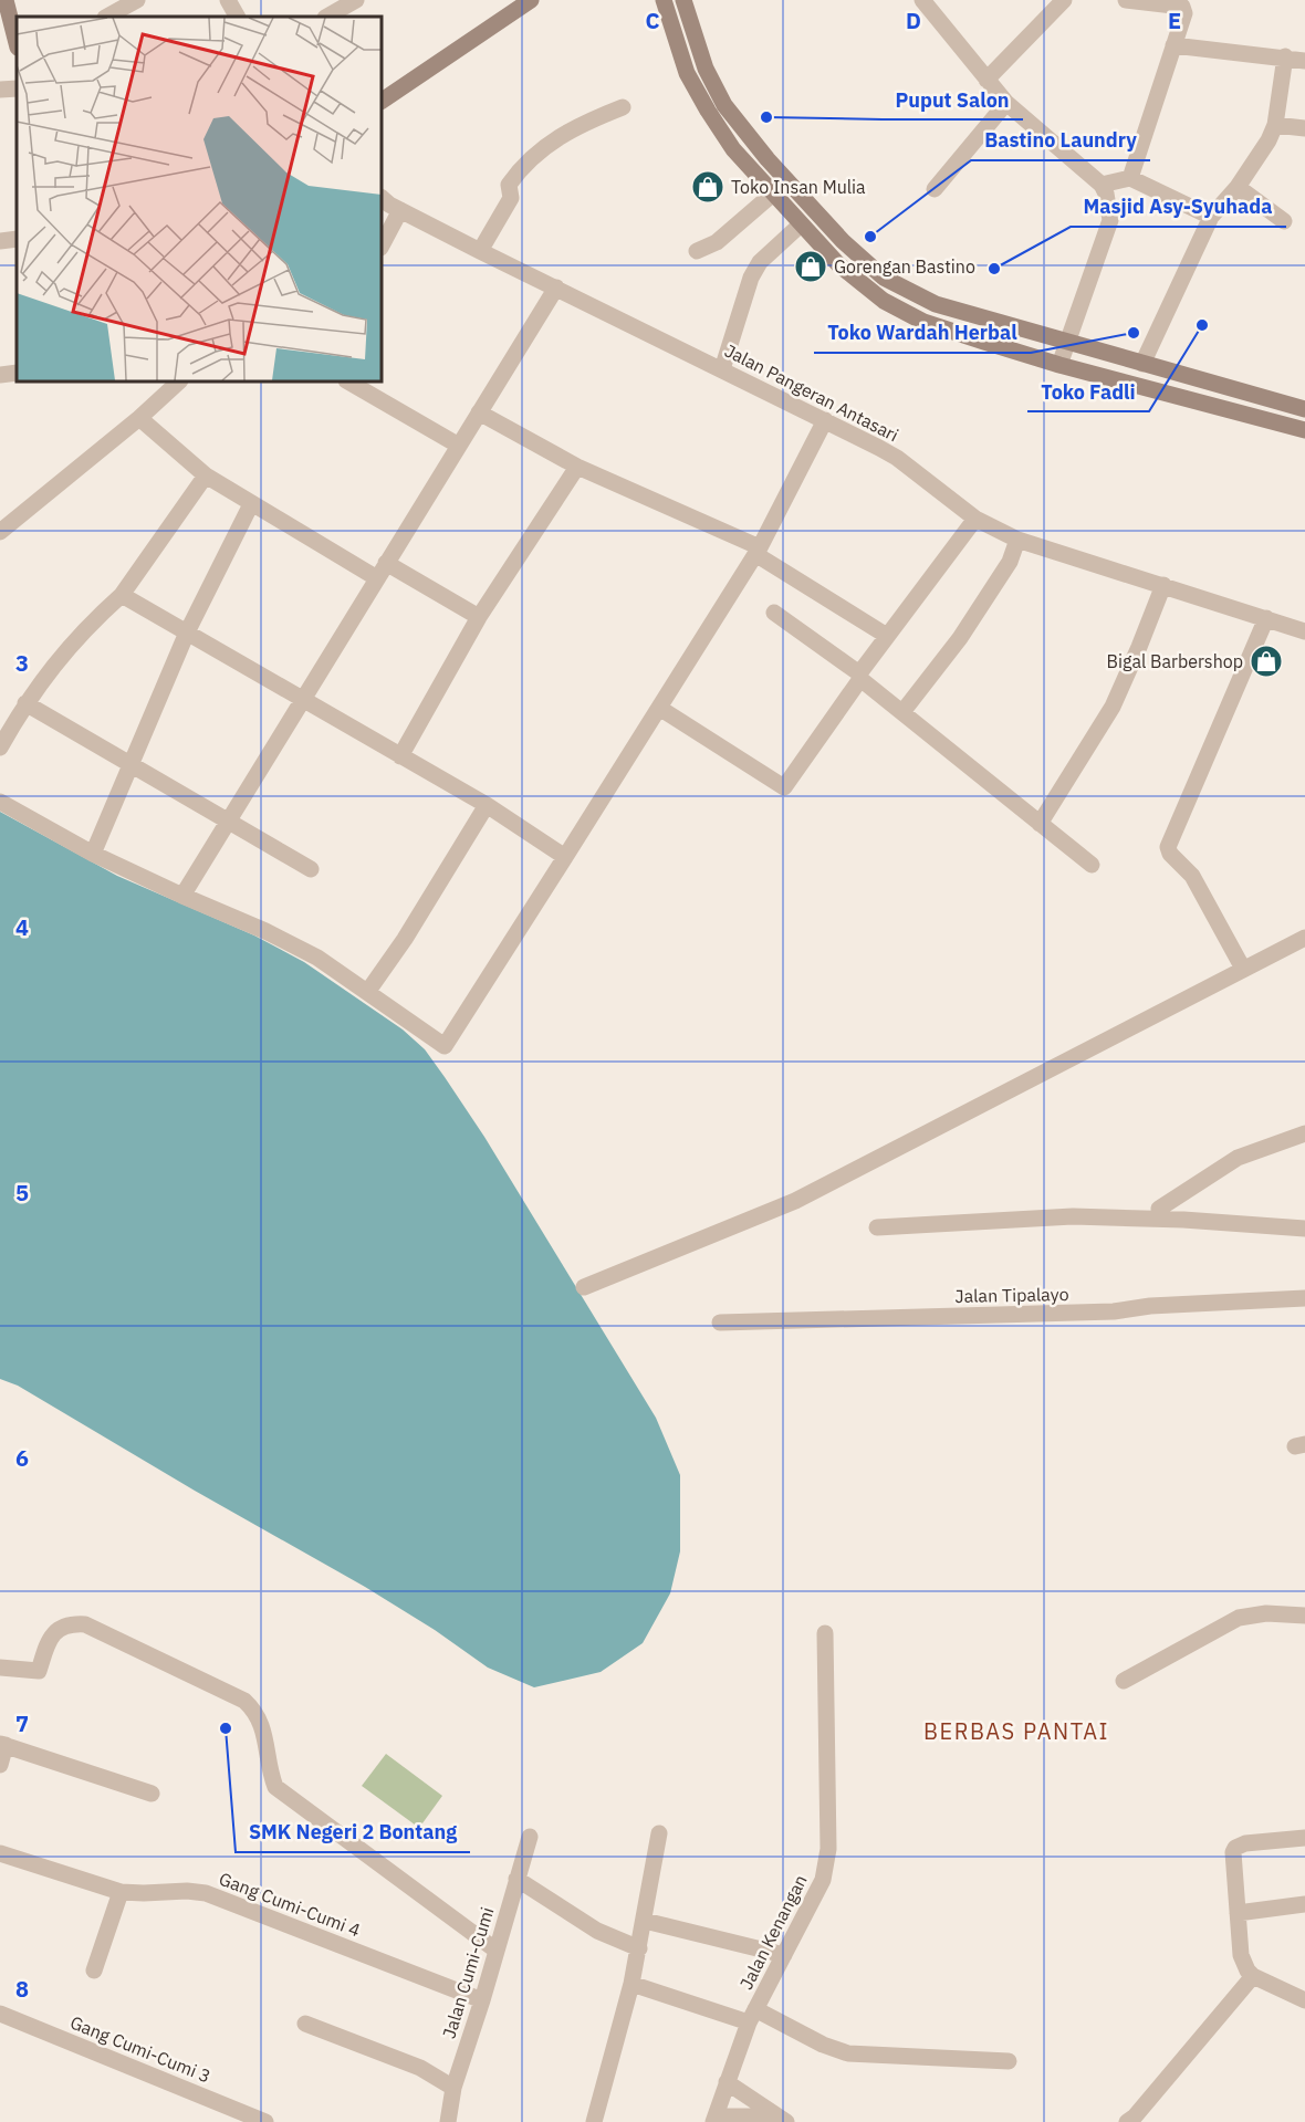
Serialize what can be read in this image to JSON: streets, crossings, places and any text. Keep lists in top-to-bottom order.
{
  "streets": {
    "street": [
      "Jalan Pangeran Antasari",
      "Jalan Tipalayo",
      "Gang Cumi-Cumi 4",
      "Jalan Kenangan",
      "Jalan Cumi-Cumi",
      "Gang Cumi-Cumi 3"
    ]
  },
  "crossings": [
    ["Gang Cumi-Cumi 4", "Jalan Cumi-Cumi"]
  ],
  "districts": ["BERBAS PANTAI"],
  "places": {
    "other": [
      "Puput Salon",
      "Bastino Laundry",
      "Masjid Asy-Syuhada",
      "Toko Fadli",
      "Toko Wardah Herbal",
      "SMK Negeri 2 Bontang"
    ],
    "shop": ["Toko Insan Mulia", "Gorengan Bastino", "Bigal Barbershop"]
  },
  "grid": {
    "columns": ["C", "D", "E"],
    "rows": [
      "3",
      "4",
      "5",
      "6",
      "7",
      "8"
    ]
  }
}
